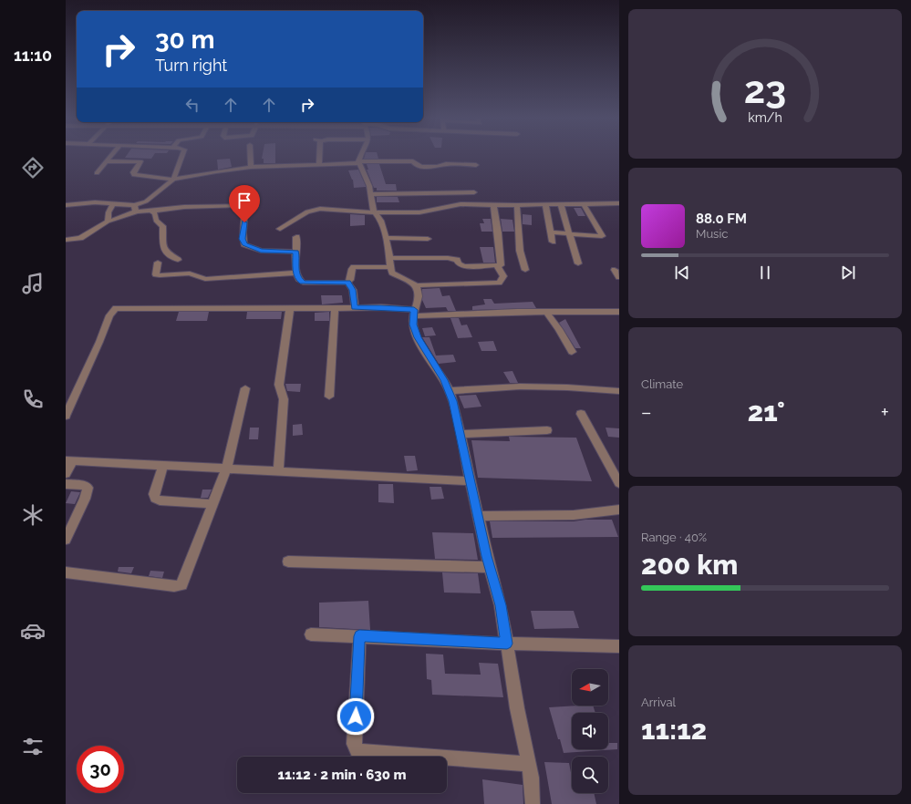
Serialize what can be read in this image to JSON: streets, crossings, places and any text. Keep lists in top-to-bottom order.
{
  "north": "left",
  "page": {
    "tabs": "11:10",
    "turn": ["30 m", "Turn right"],
    "song": ["88.0 FM", "Music"],
    "tile": [
      "Climate",
      ["Range · 40%", "200 km"],
      ["Arrival", "11:12"]
    ],
    "heat": ["−", "21°", "+"],
    "limit": "30",
    "trip": "11:12 · 2 min · 630 m",
    "gauge": ["23", "km/h"]
  }
}
